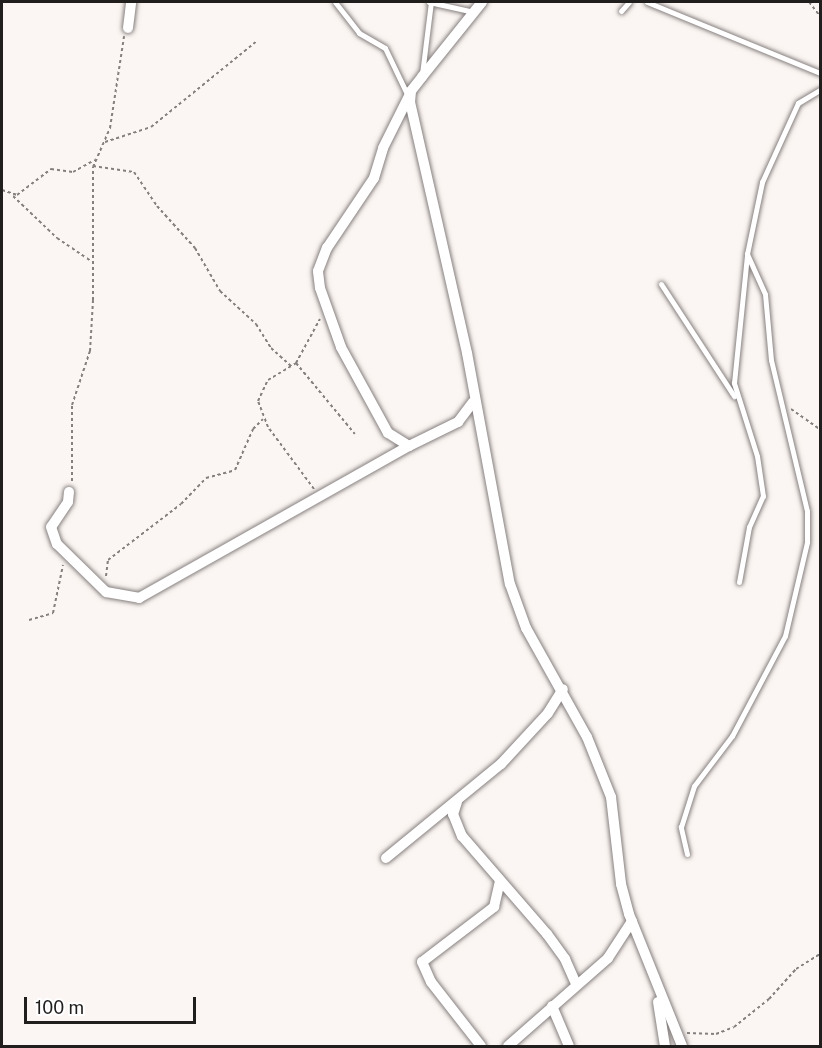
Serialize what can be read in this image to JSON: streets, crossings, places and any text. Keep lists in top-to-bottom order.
{
  "scale_bar": "100 m"
}
